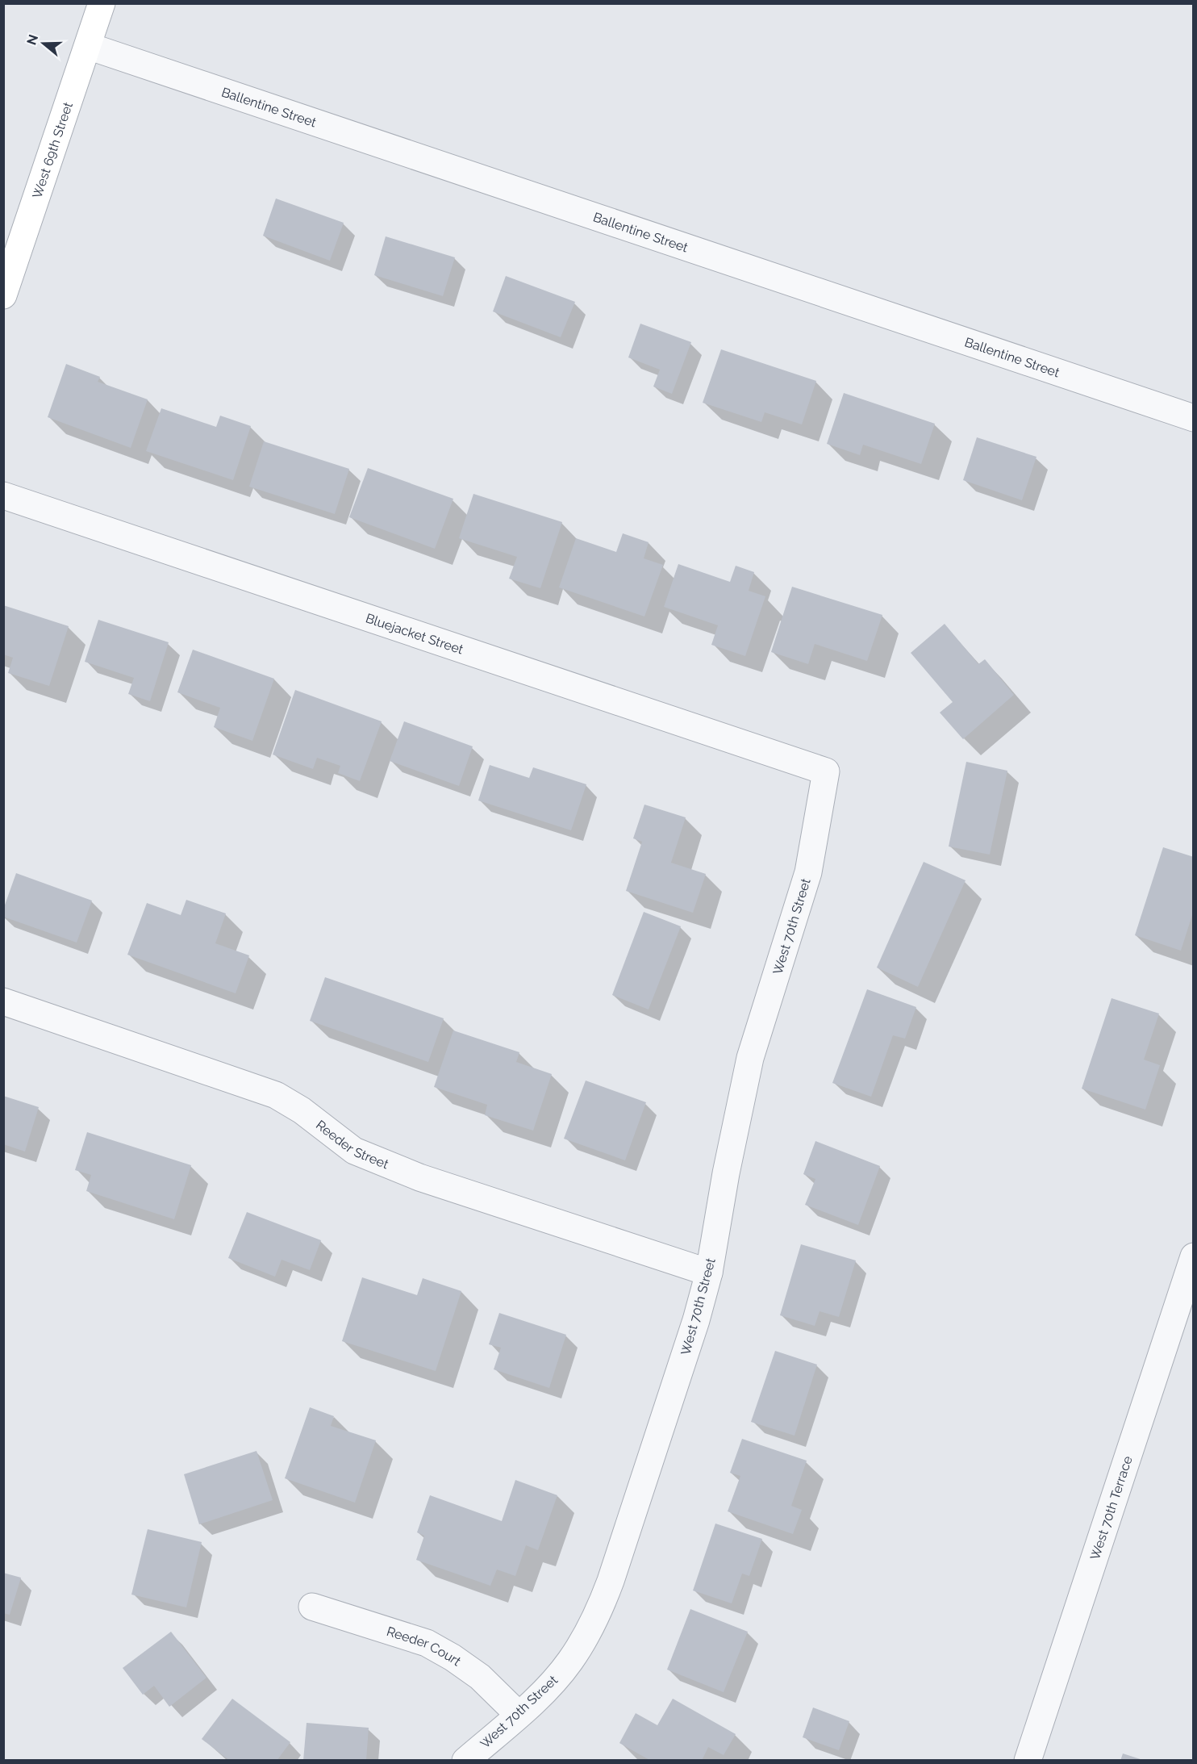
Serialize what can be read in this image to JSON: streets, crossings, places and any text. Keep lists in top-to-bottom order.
{
  "streets": {
    "street": [
      "Ballentine Street",
      "West 69th Street",
      "Bluejacket Street",
      "West 70th Street",
      "Reeder Street",
      "West 70th Terrace",
      "Reeder Court"
    ]
  },
  "crossings": [
    ["Ballentine Street", "West 69th Street"],
    ["Bluejacket Street", "West 70th Street"],
    ["West 70th Street", "Reeder Street"],
    ["West 70th Street", "Reeder Court"]
  ],
  "north": "left"
}
